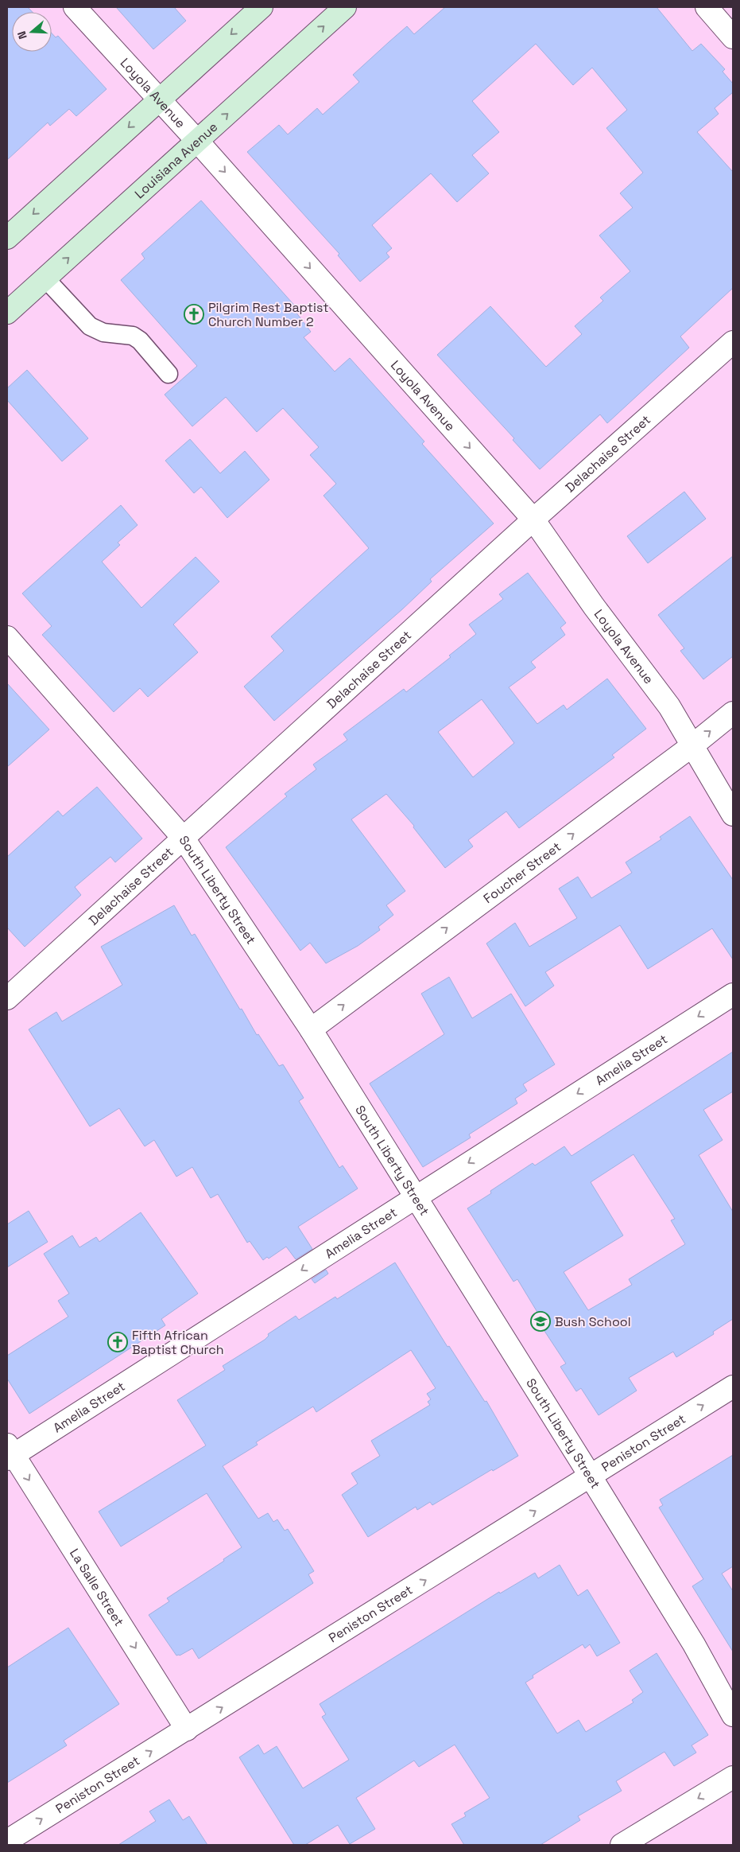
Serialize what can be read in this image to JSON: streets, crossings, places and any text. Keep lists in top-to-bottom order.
{
  "streets": {
    "street": [
      "Loyola Avenue",
      "Louisiana Avenue",
      "Delachaise Street",
      "Foucher Street",
      "South Liberty Street",
      "Amelia Street",
      "Peniston Street",
      "La Salle Street"
    ]
  },
  "crossings": [
    ["Loyola Avenue", "Louisiana Avenue"],
    ["Loyola Avenue", "Delachaise Street"],
    ["Loyola Avenue", "Foucher Street"],
    ["Delachaise Street", "South Liberty Street"],
    ["Foucher Street", "South Liberty Street"],
    ["South Liberty Street", "Amelia Street"],
    ["South Liberty Street", "Peniston Street"],
    ["Amelia Street", "La Salle Street"],
    ["Peniston Street", "La Salle Street"]
  ],
  "one_way": [
    "Loyola Avenue",
    "Foucher Street",
    "Amelia Street",
    "Peniston Street",
    "La Salle Street"
  ],
  "places": {
    "church": ["Pilgrim Rest Baptist Church Number 2", "Fifth African Baptist Church"],
    "school or university": ["Bush School"]
  },
  "north": "left"
}
